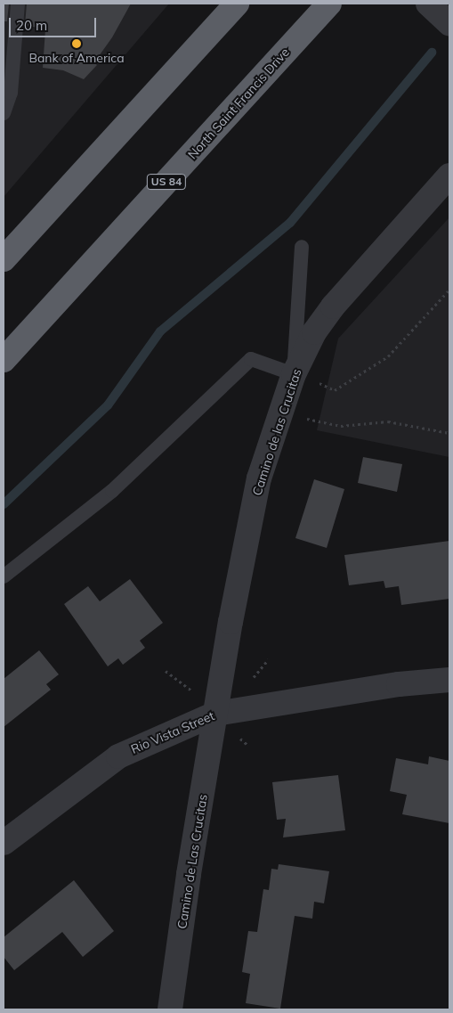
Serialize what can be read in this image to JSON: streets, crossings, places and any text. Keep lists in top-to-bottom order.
{
  "streets": {
    "highway": ["North Saint Francis Drive", "US 84"],
    "street": ["Camino de las Crucitas", "Rio Vista Street", "Camino de Las Crucitas"]
  },
  "crossings": [
    ["Camino de las Crucitas", "Rio Vista Street"],
    ["Camino de las Crucitas", "Camino de Las Crucitas"],
    ["Rio Vista Street", "Camino de Las Crucitas"]
  ],
  "places": ["Bank of America"],
  "scale_bar": "20 m"
}
